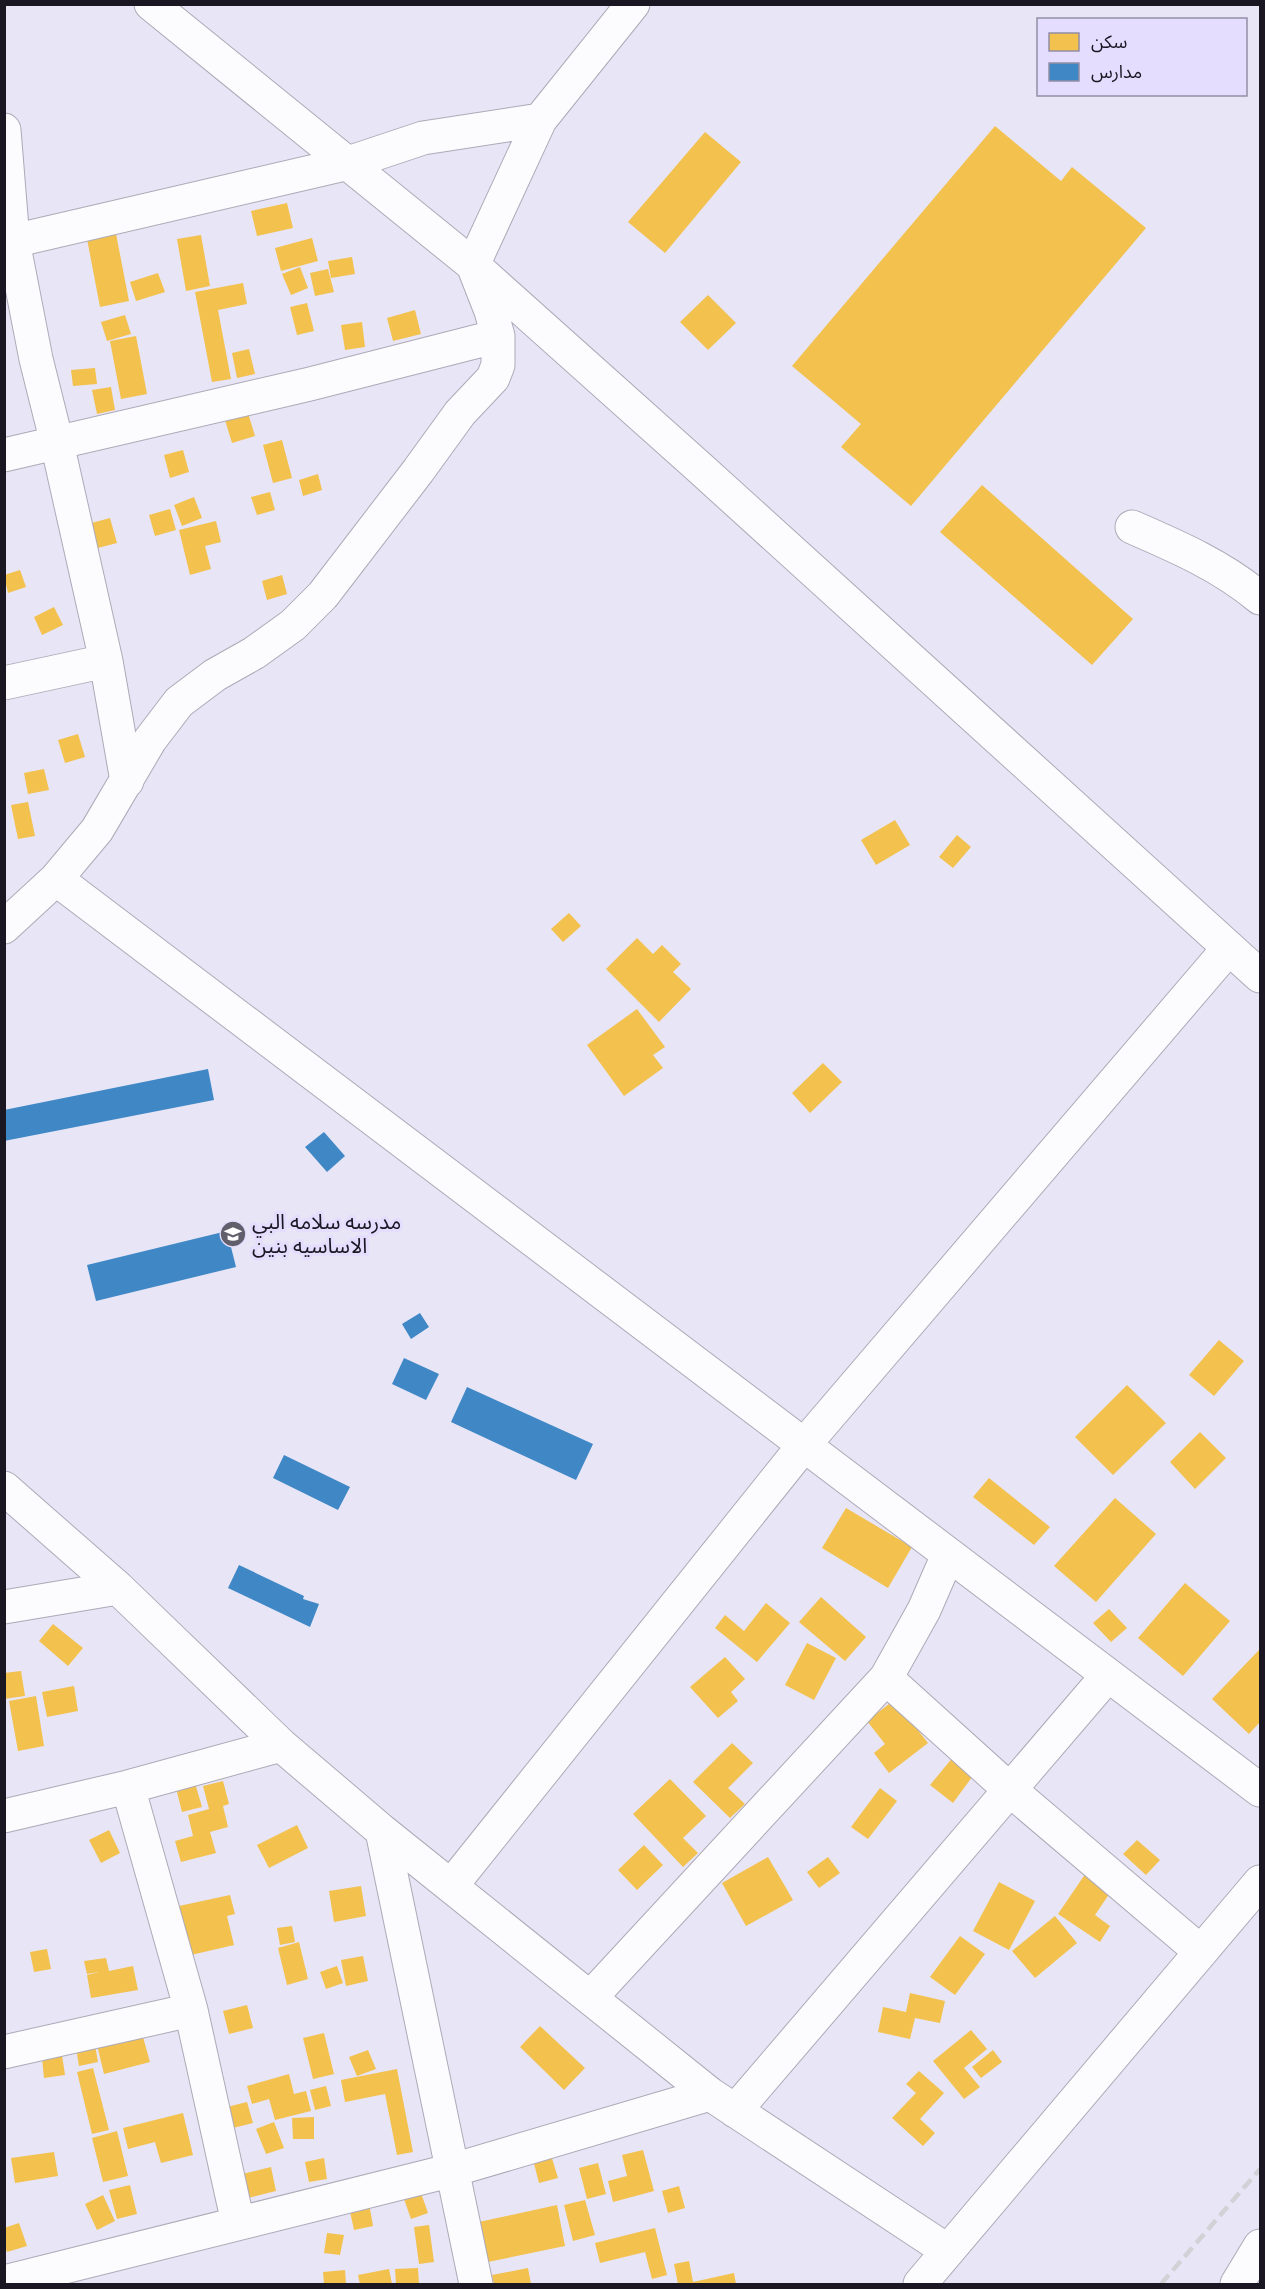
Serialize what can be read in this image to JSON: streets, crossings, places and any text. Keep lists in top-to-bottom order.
{
  "places": {
    "school or university": ["مدرسه سلامه البي الاساسيه بنين"]
  },
  "legend": ["سكن", "مدارس"]
}
